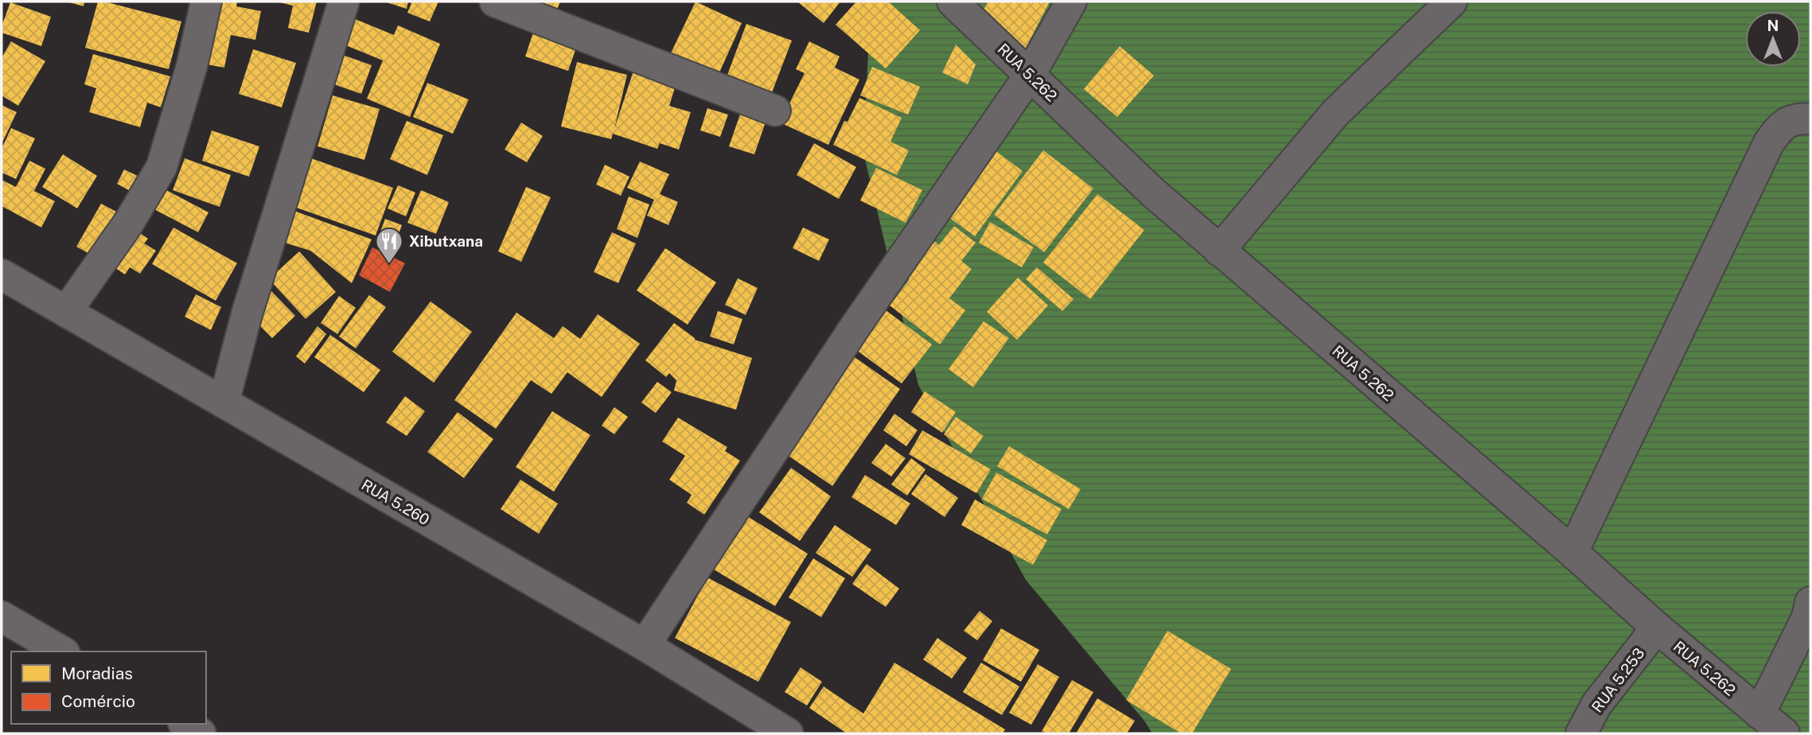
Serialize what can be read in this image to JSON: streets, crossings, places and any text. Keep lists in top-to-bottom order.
{
  "streets": {
    "street": ["RUA 5.262", "RUA 5.260", "RUA 5.253"]
  },
  "crossings": [
    ["RUA 5.262", "RUA 5.253"]
  ],
  "places": {
    "restaurant": ["Xibutxana"]
  },
  "legend": ["Moradias", "Comércio"],
  "north": "top"
}
